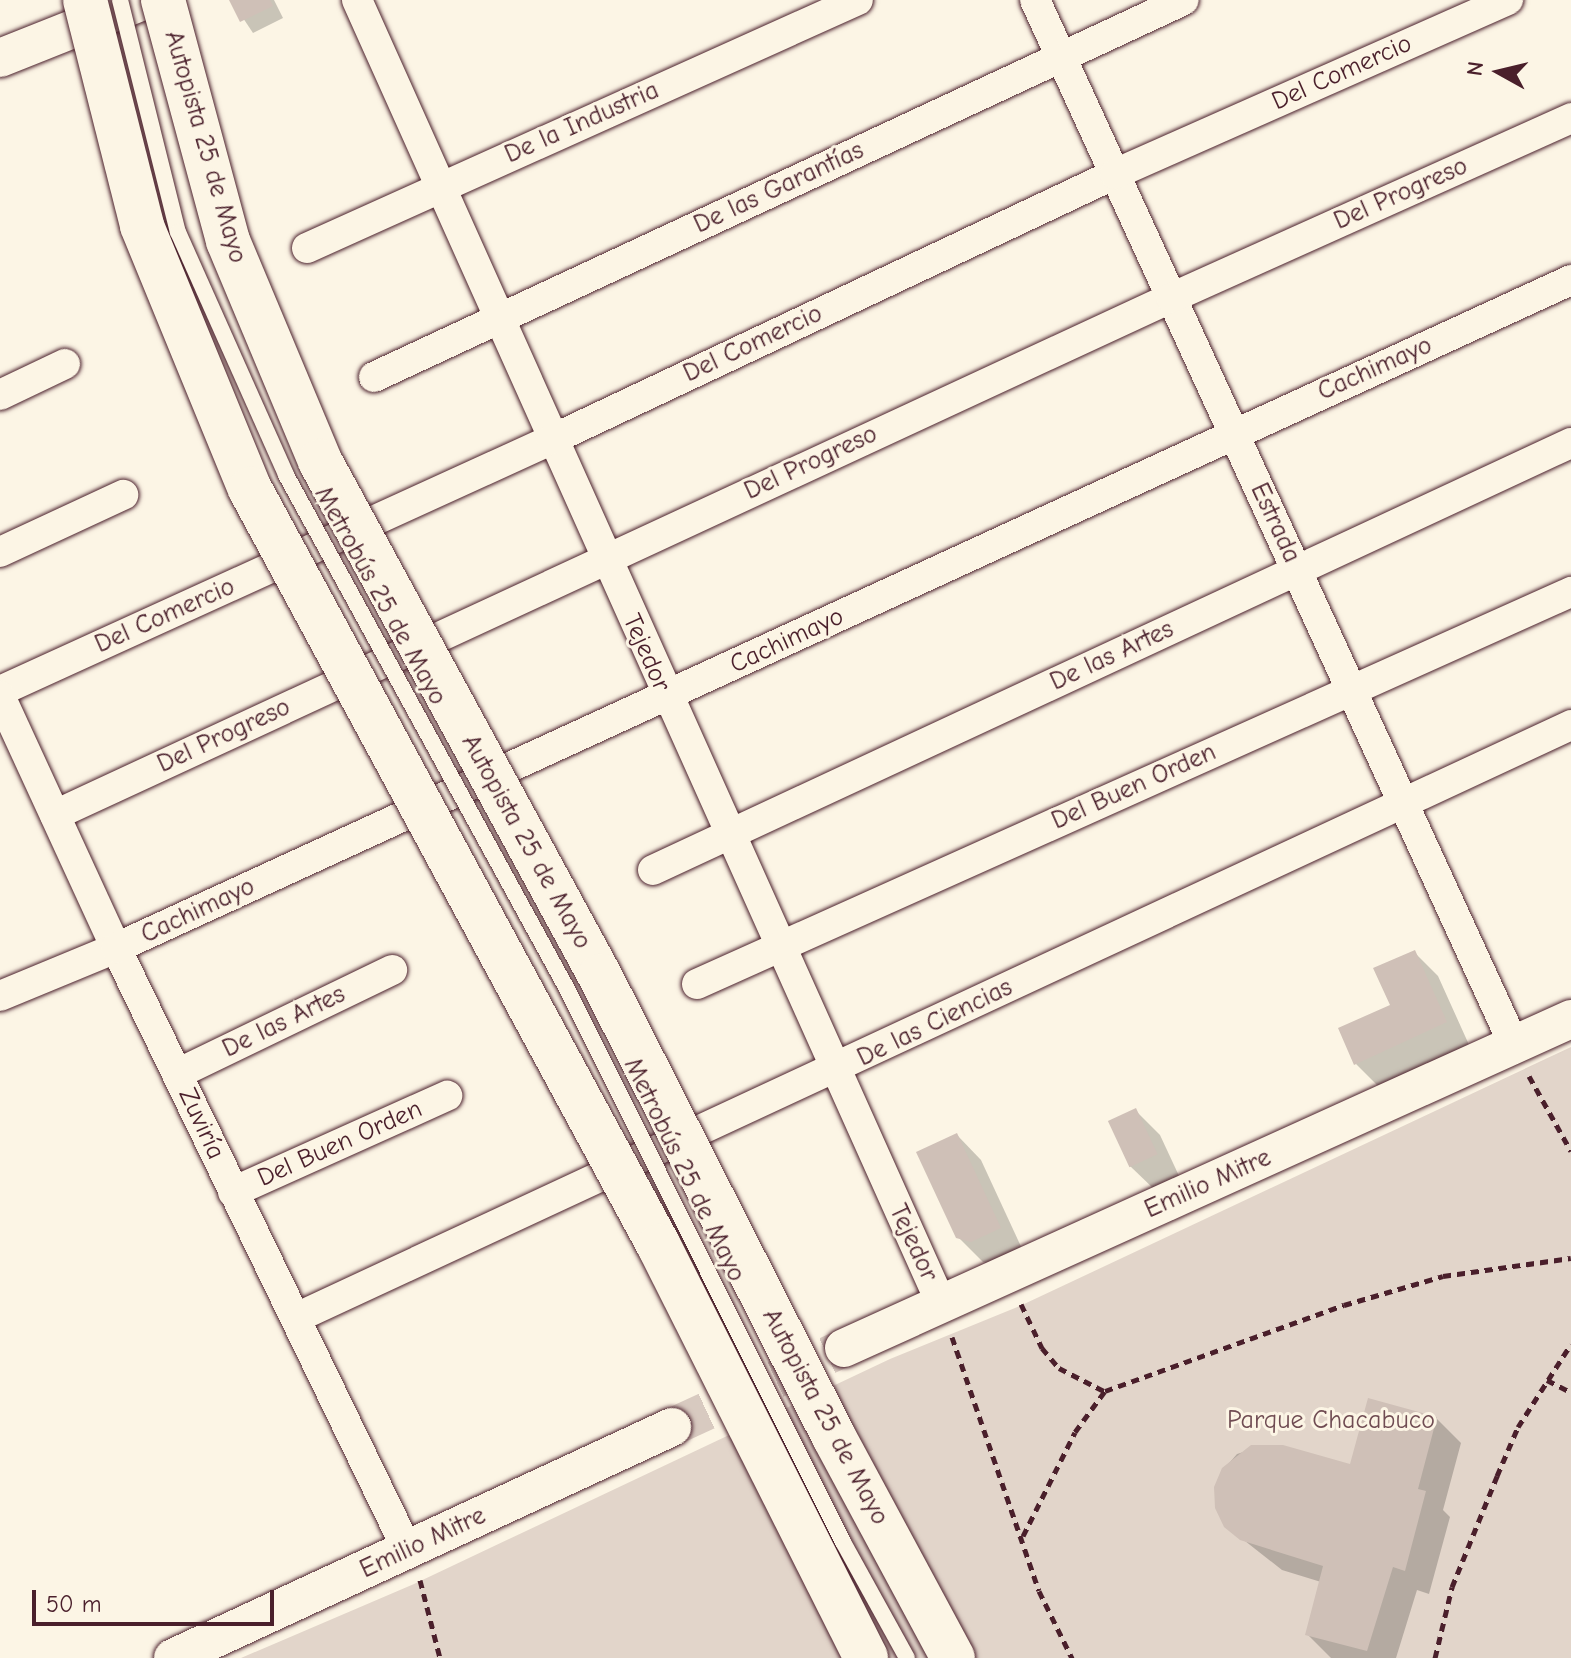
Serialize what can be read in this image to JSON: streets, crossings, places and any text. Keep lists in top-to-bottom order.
{
  "streets": {
    "highway": ["Autopista 25 de Mayo"],
    "street": [
      "Del Comercio",
      "De la Industria",
      "De las Garantías",
      "Del Progreso",
      "Cachimayo",
      "Estrada",
      "Tejedor",
      "De las Artes",
      "Del Buen Orden",
      "De las Ciencias",
      "Zuviría",
      "Emilio Mitre"
    ],
    "lane": ["Metrobús 25 de Mayo"]
  },
  "crossings": [
    ["Del Comercio", "Estrada"],
    ["Del Comercio", "Tejedor"],
    ["Del Comercio", "Zuviría"],
    ["De la Industria", "Tejedor"],
    ["De las Garantías", "Estrada"],
    ["De las Garantías", "Tejedor"],
    ["Del Progreso", "Estrada"],
    ["Del Progreso", "Tejedor"],
    ["Del Progreso", "Zuviría"],
    ["Cachimayo", "Estrada"],
    ["Cachimayo", "Tejedor"],
    ["Cachimayo", "Zuviría"],
    ["Estrada", "De las Artes"],
    ["Estrada", "Del Buen Orden"],
    ["Estrada", "De las Ciencias"],
    ["Estrada", "Emilio Mitre"],
    ["Tejedor", "De las Artes"],
    ["Tejedor", "Del Buen Orden"],
    ["Tejedor", "De las Ciencias"],
    ["Tejedor", "Emilio Mitre"],
    ["De las Artes", "Zuviría"],
    ["Del Buen Orden", "Zuviría"],
    ["De las Ciencias", "Zuviría"],
    ["Zuviría", "Emilio Mitre"]
  ],
  "parks": ["Parque Chacabuco"],
  "scale_bar": "50 m",
  "north": "left"
}
